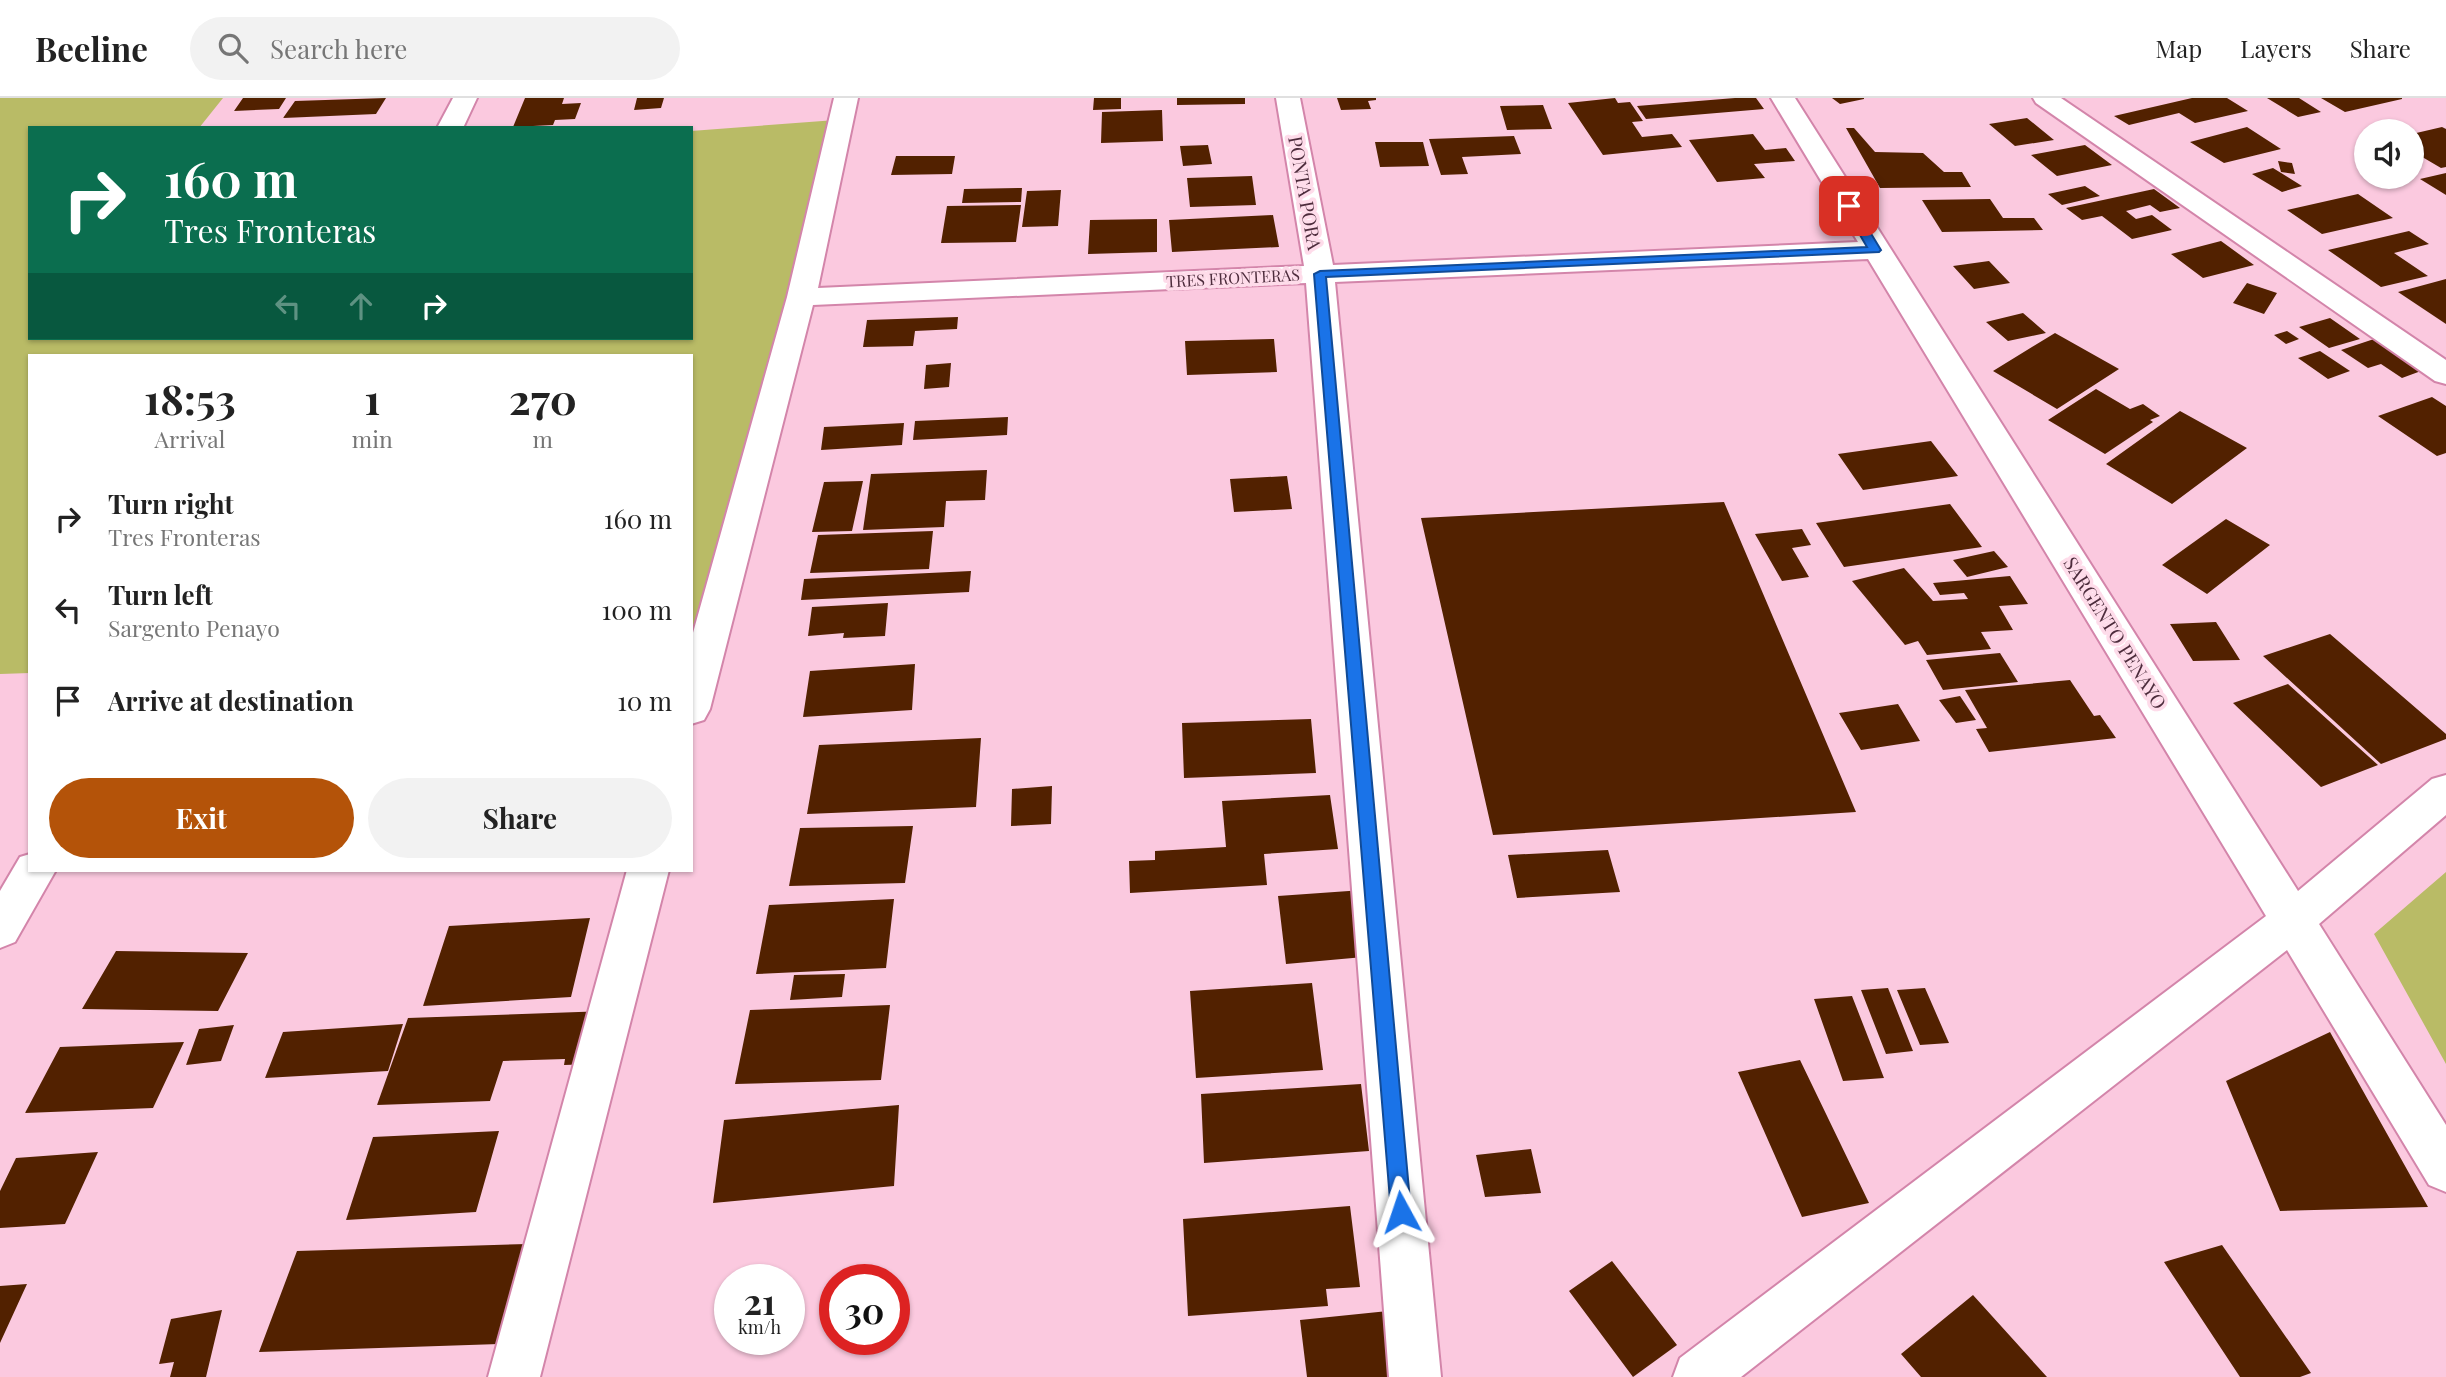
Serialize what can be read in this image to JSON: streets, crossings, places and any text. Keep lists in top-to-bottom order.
{
  "streets": {
    "street": ["PONTA PORA", "TRES FRONTERAS", "SARGENTO PENAYO"]
  },
  "crossings": [
    ["PONTA PORA", "TRES FRONTERAS"],
    ["TRES FRONTERAS", "SARGENTO PENAYO"]
  ],
  "page": {
    "header": "Beeline",
    "search": "Search here",
    "nav": ["Map", "Layers", "Share"],
    "turn": ["160 m", "Tres Fronteras"],
    "eta": [
      "18:53",
      "Arrival",
      "1",
      "min",
      "270",
      "m"
    ],
    "list": [
      {
        "name": "Turn right",
        "note": "Tres Fronteras",
        "value": "160 m"
      },
      {
        "name": "Turn left",
        "note": "Sargento Penayo",
        "value": "100 m"
      },
      {
        "name": "Arrive at destination",
        "value": "10 m"
      }
    ],
    "buttons": ["Exit", "Share"],
    "speed": "21 km/h",
    "limit": "30"
  }
}
